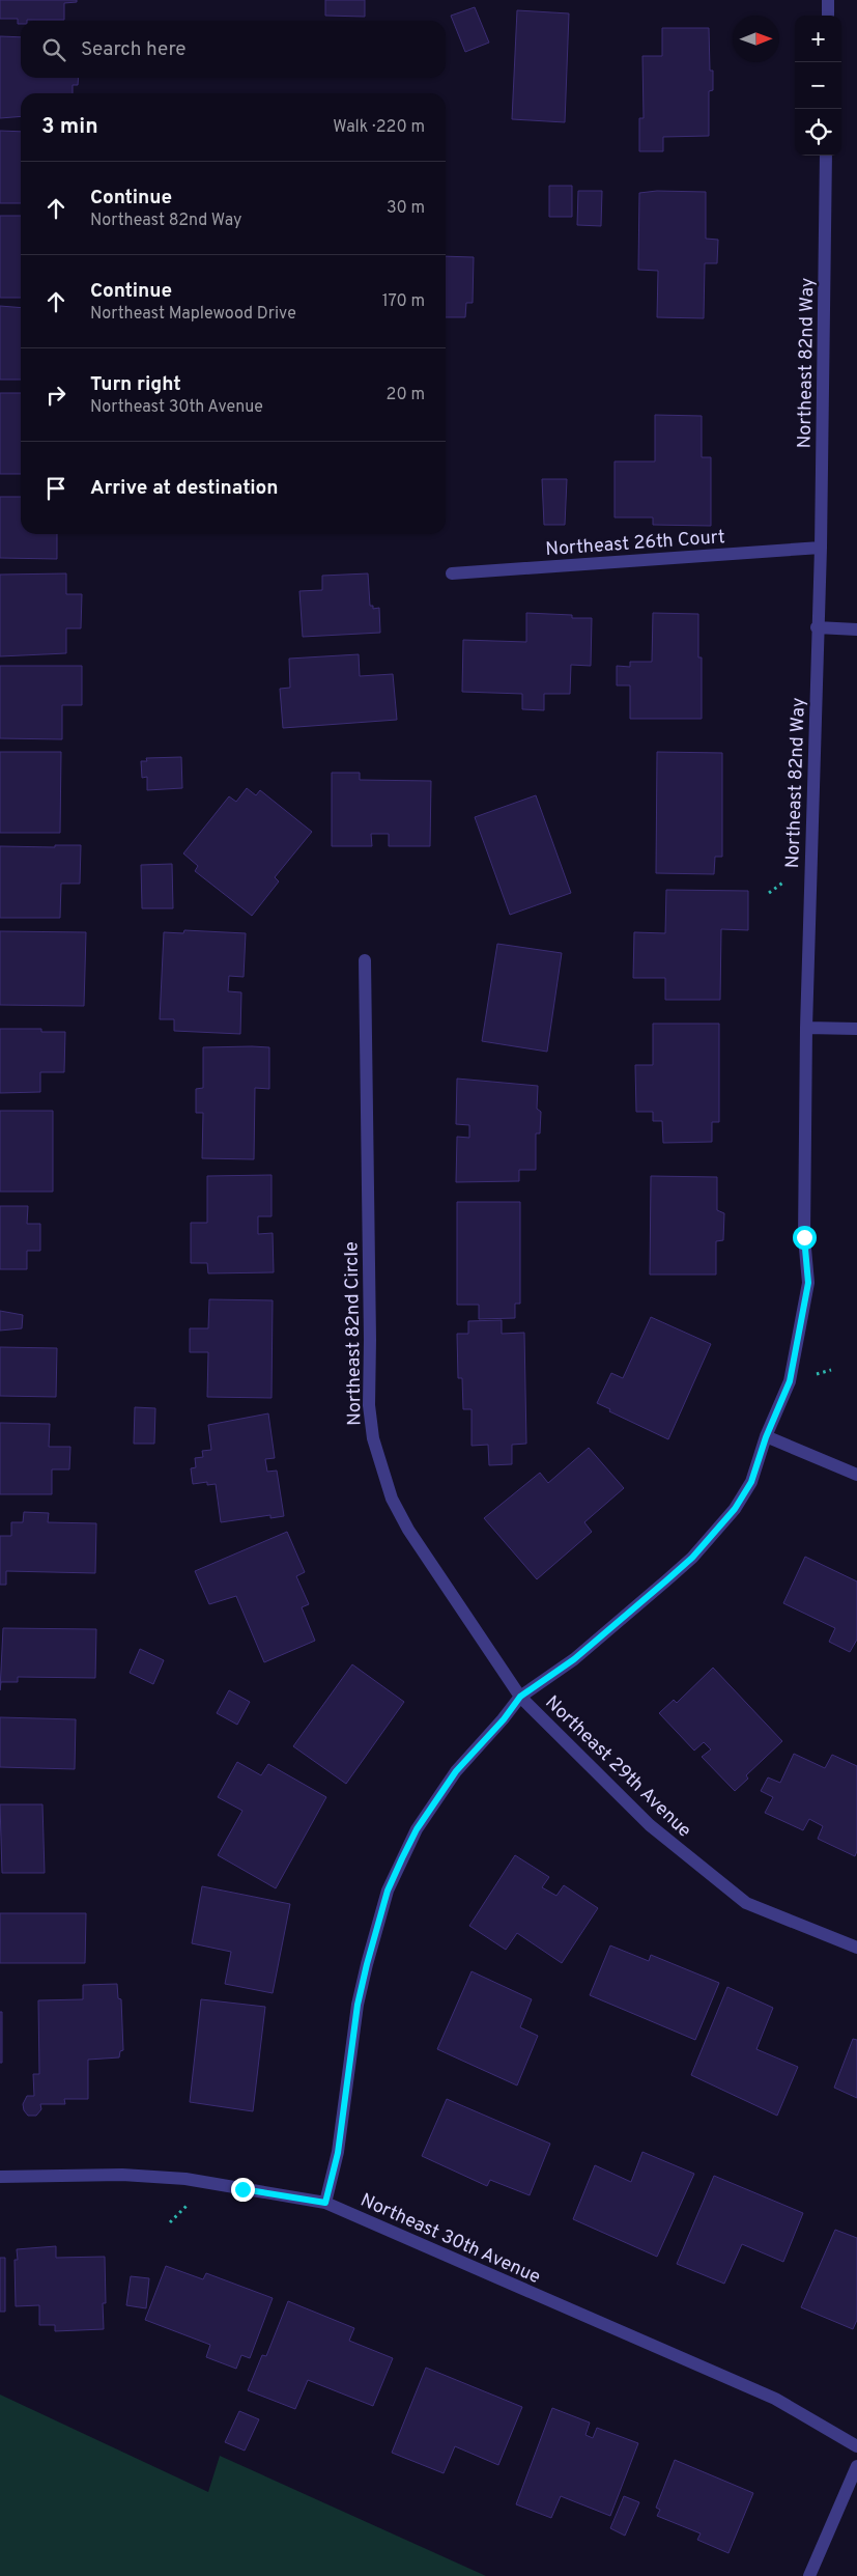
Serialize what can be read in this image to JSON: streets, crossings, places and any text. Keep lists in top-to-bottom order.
{
  "streets": {
    "street": [
      "Northeast 82nd Way",
      "Northeast 26th Court",
      "Northeast 82nd Circle",
      "Northeast 29th Avenue",
      "Northeast 30th Avenue"
    ]
  },
  "crossings": [
    ["Northeast 82nd Way", "Northeast 26th Court"],
    ["Northeast 82nd Way", "Northeast 82nd Circle"],
    ["Northeast 82nd Way", "Northeast 29th Avenue"],
    ["Northeast 82nd Way", "Northeast 30th Avenue"],
    ["Northeast 82nd Circle", "Northeast 29th Avenue"]
  ],
  "north": "right",
  "page": {
    "map_buttons": ["+", "−"],
    "search": "Search here",
    "heading": ["3 min", "Walk · 220 m"],
    "list": [
      ["Continue", "Northeast 82nd Way", "30 m"],
      ["Continue", "Northeast Maplewood Drive", "170 m"],
      ["Turn right", "Northeast 30th Avenue", "20 m"],
      "Arrive at destination"
    ]
  }
}
